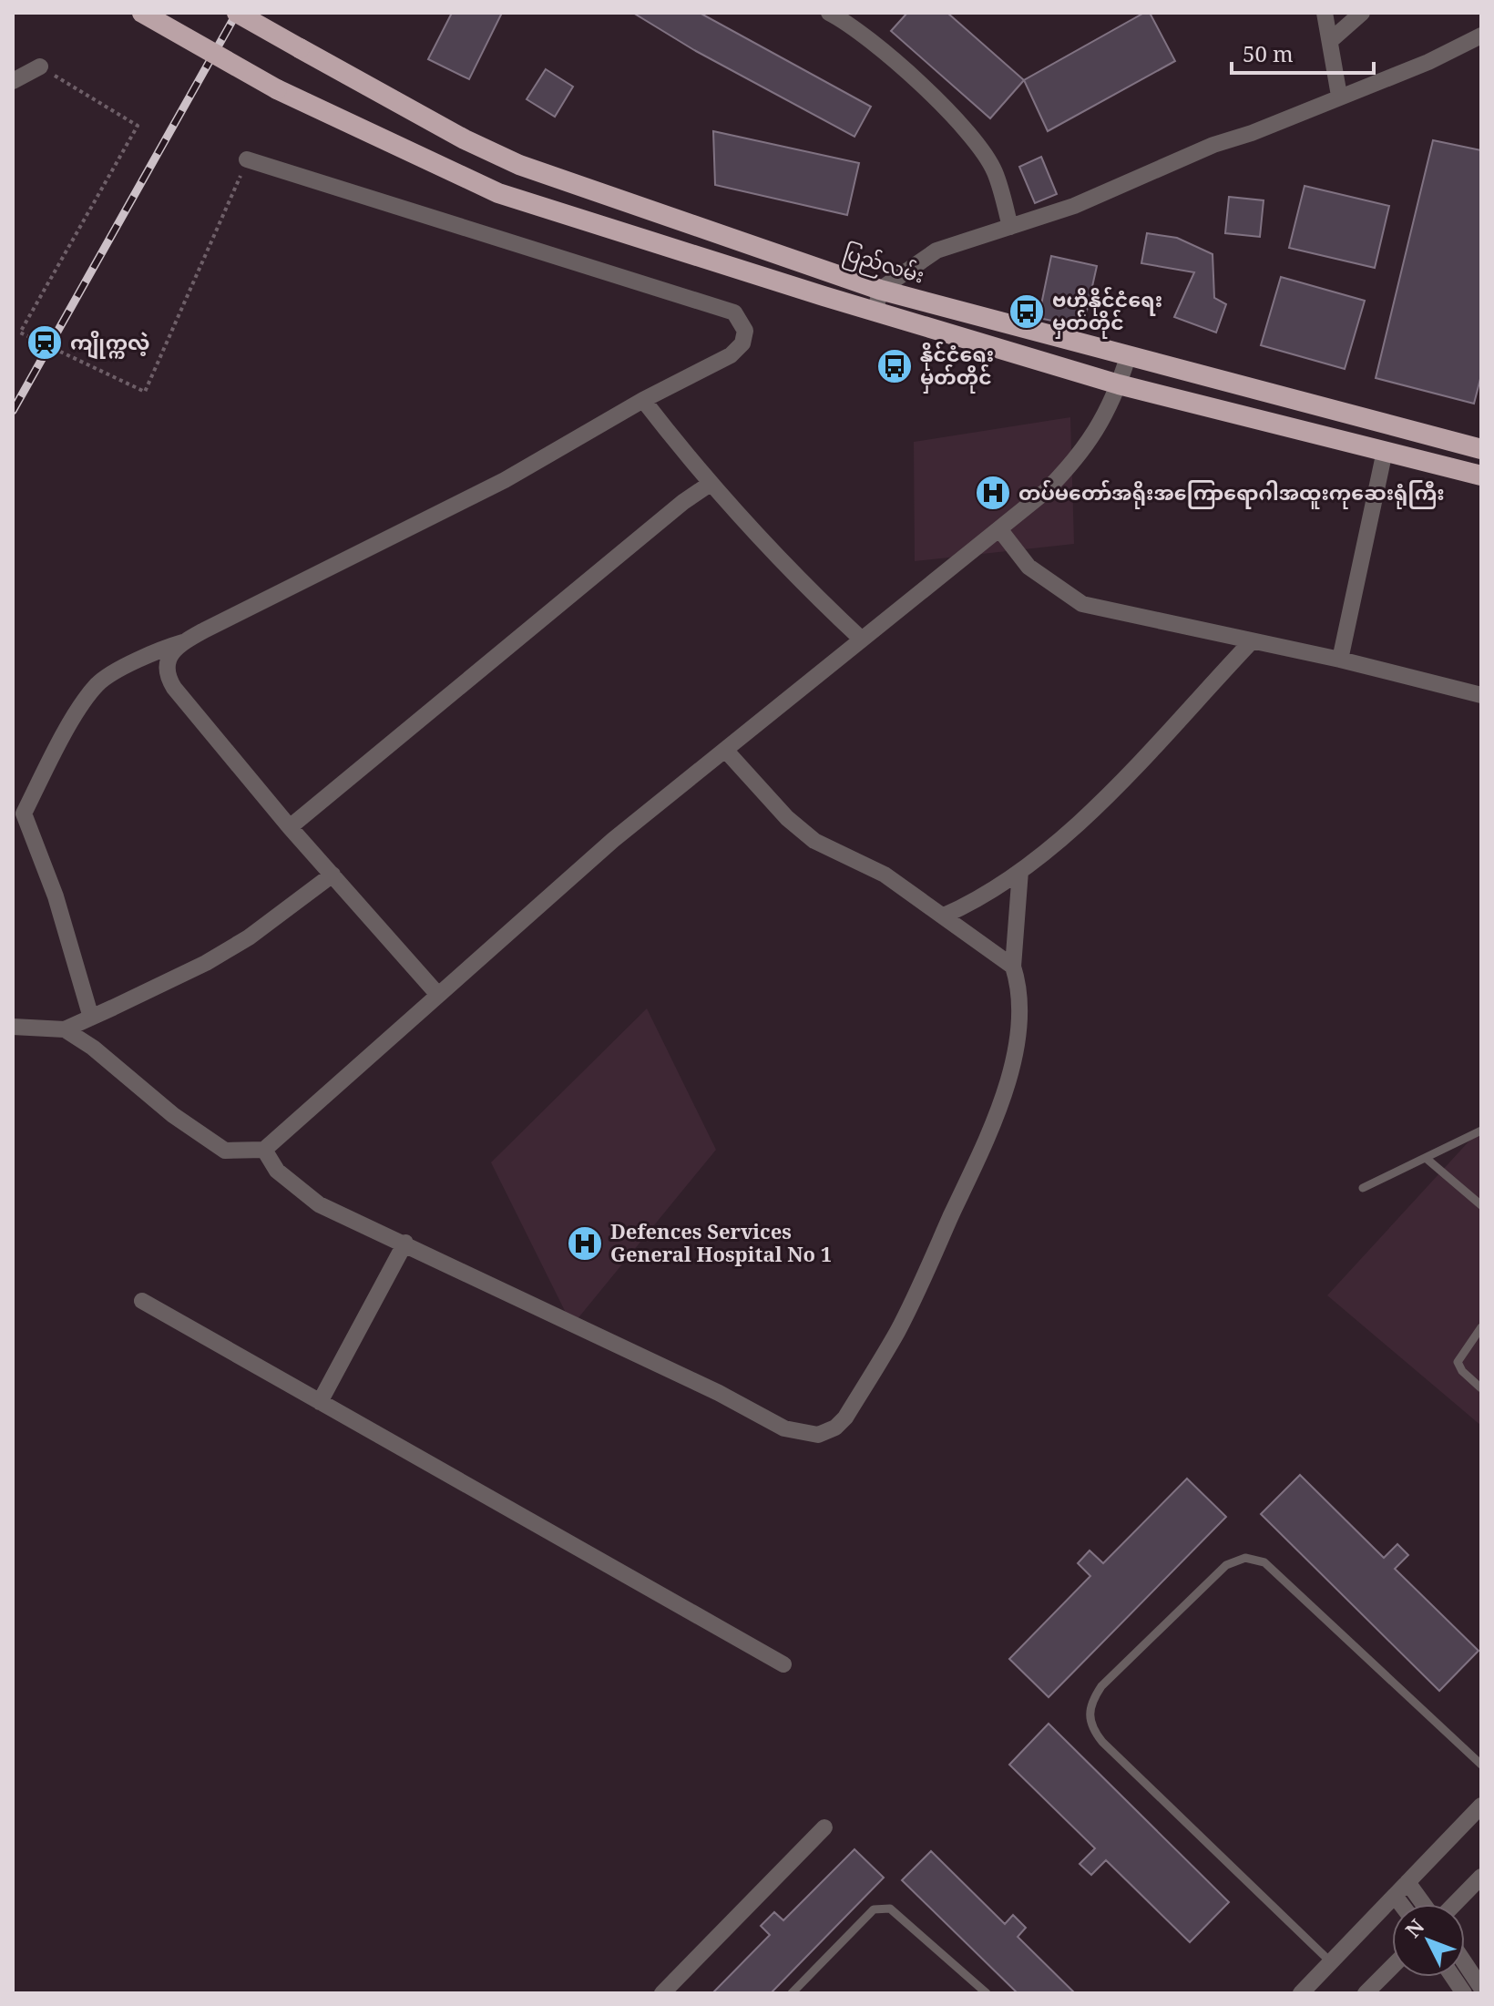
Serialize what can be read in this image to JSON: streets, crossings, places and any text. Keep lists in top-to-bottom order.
{
  "streets": {
    "highway": ["ပြည်လမ်း"]
  },
  "places": {
    "bus stop": ["ဗဟိုနိုင်ငံရေး မှတ်တိုင်", "နိုင်ငံရေး မှတ်တိုင်"],
    "station": ["ကျိုက္ကလဲ့"],
    "hospital": ["တပ်မတော်အရိုးအကြောရောဂါအထူးကုဆေးရုံကြီး", "Defences Services General Hospital No 1"]
  },
  "scale_bar": "50 m",
  "north": "top left"
}
